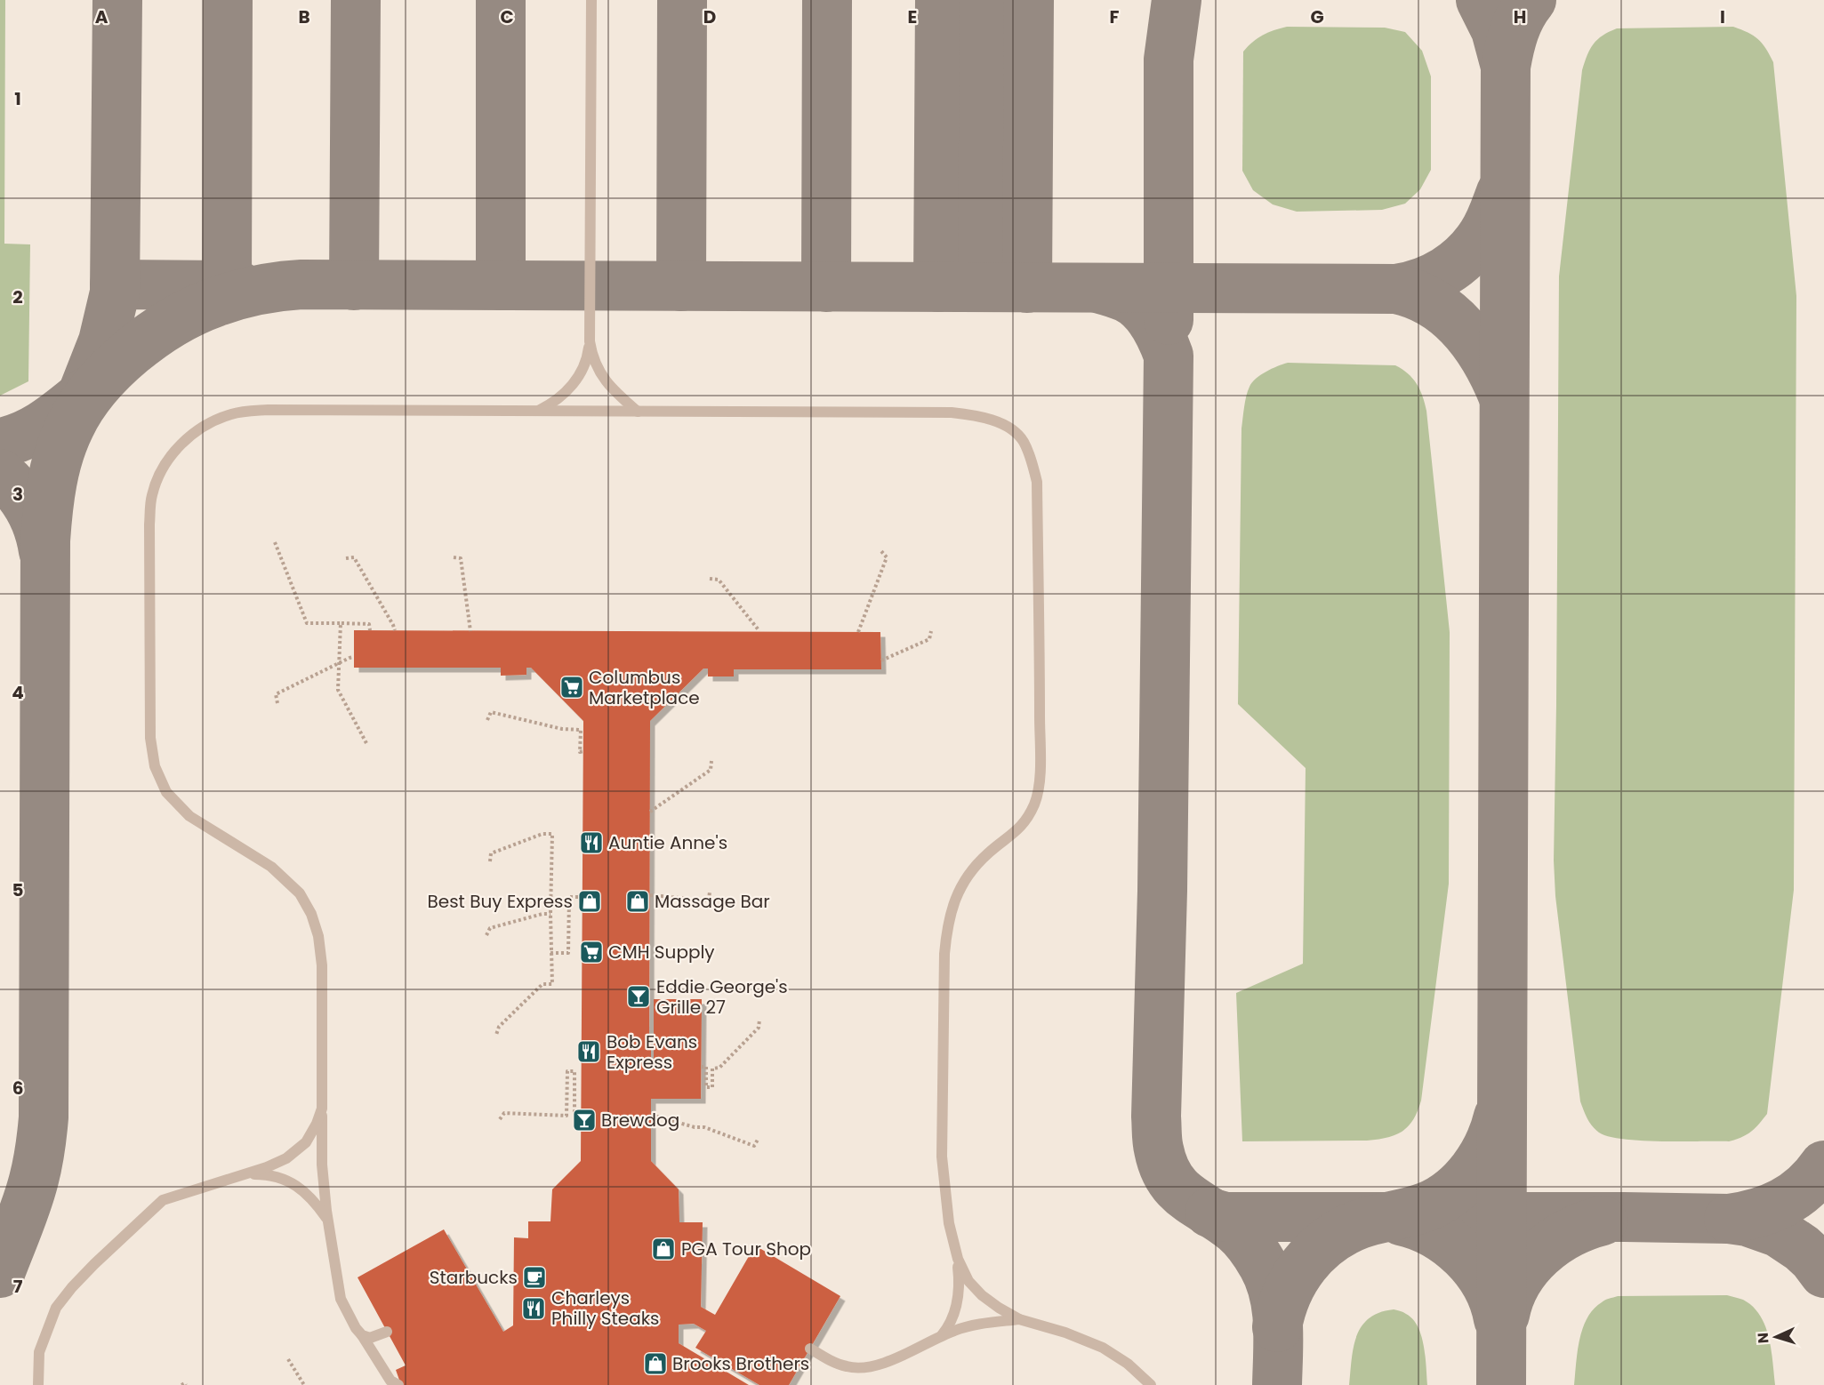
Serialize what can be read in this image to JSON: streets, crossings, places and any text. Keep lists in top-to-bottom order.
{
  "places": {
    "supermarket": ["Columbus Marketplace", "CMH Supply"],
    "restaurant": ["Auntie Anne's", "Bob Evans Express", "Charleys Philly Steaks"],
    "shop": [
      "Best Buy Express",
      "Massage Bar",
      "PGA Tour Shop",
      "Brooks Brothers"
    ],
    "bar": ["Eddie George's Grille 27", "Brewdog"],
    "cafe": ["Starbucks"]
  },
  "north": "left",
  "grid": {
    "columns": [
      "A",
      "B",
      "C",
      "D",
      "E",
      "F",
      "G",
      "H",
      "I"
    ],
    "rows": [
      "1",
      "2",
      "3",
      "4",
      "5",
      "6",
      "7"
    ]
  }
}
